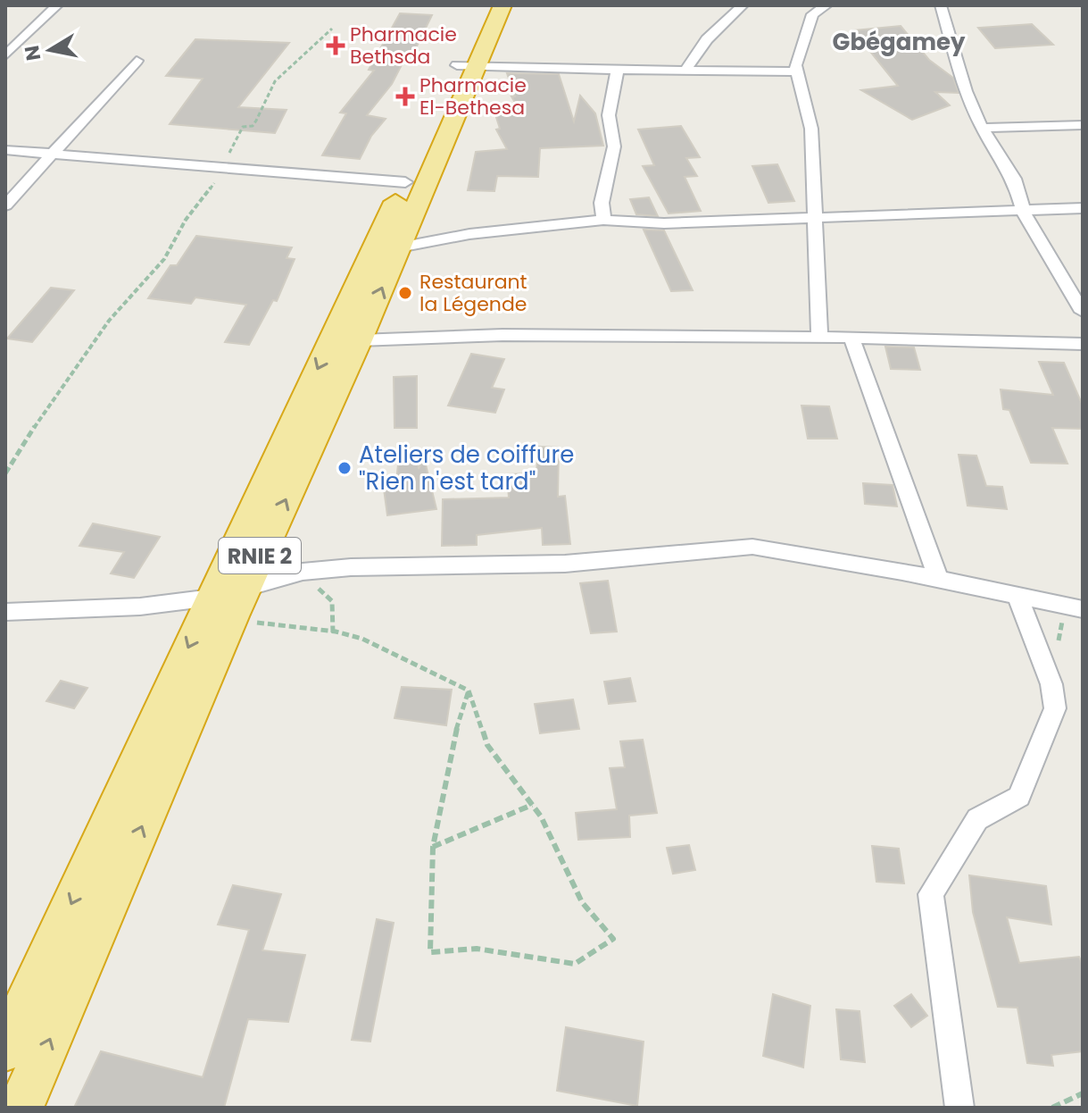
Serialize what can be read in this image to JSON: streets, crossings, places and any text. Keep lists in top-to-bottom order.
{
  "streets": {
    "highway": ["RNIE 2"]
  },
  "districts": ["Gbégamey"],
  "places": {
    "health": ["Pharmacie Bethsda", "Pharmacie El-Bethesa"],
    "other": ["Restaurant la Légende", "Ateliers de coiffure \"Rien n'est tard\""]
  },
  "north": "left"
}
